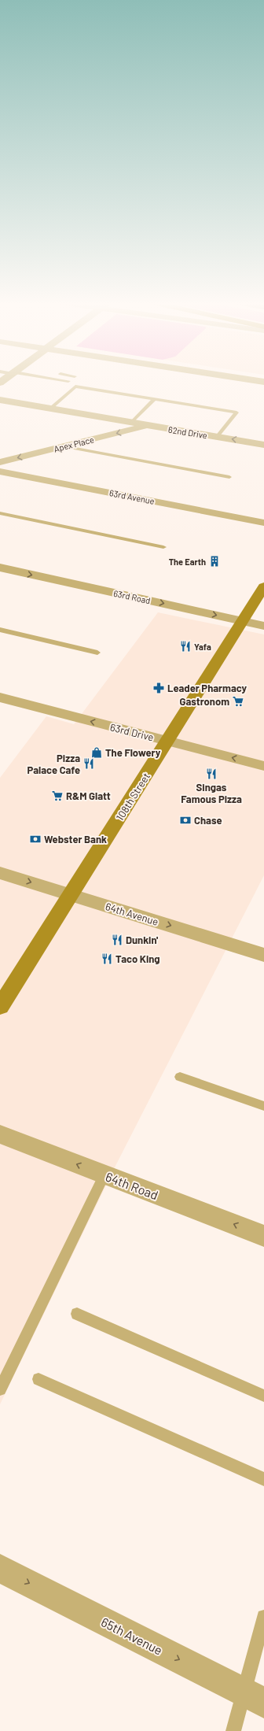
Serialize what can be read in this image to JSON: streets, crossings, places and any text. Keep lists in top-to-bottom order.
{
  "streets": {
    "main road": ["108th Street"],
    "street": [
      "62nd Drive",
      "Apex Place",
      "63rd Avenue",
      "63rd Road",
      "63rd Drive",
      "64th Avenue",
      "64th Road",
      "65th Avenue"
    ]
  },
  "crossings": [
    ["62nd Drive", "Apex Place"],
    ["63rd Road", "108th Street"],
    ["63rd Drive", "108th Street"],
    ["108th Street", "64th Avenue"]
  ],
  "one_way": [
    "Apex Place",
    "63rd Road",
    "63rd Drive",
    "64th Avenue",
    "64th Road",
    "65th Avenue"
  ],
  "places": {
    "building": ["The Earth"],
    "restaurant": [
      "Yafa",
      "Pizza Palace Cafe",
      "Singas Famous Pizza",
      "Dunkin'",
      "Taco King"
    ],
    "pharmacy": ["Leader Pharmacy"],
    "supermarket": ["Gastronom", "R&M Glatt"],
    "shop": ["The Flowery"],
    "bank": ["Chase", "Webster Bank"]
  }
}
